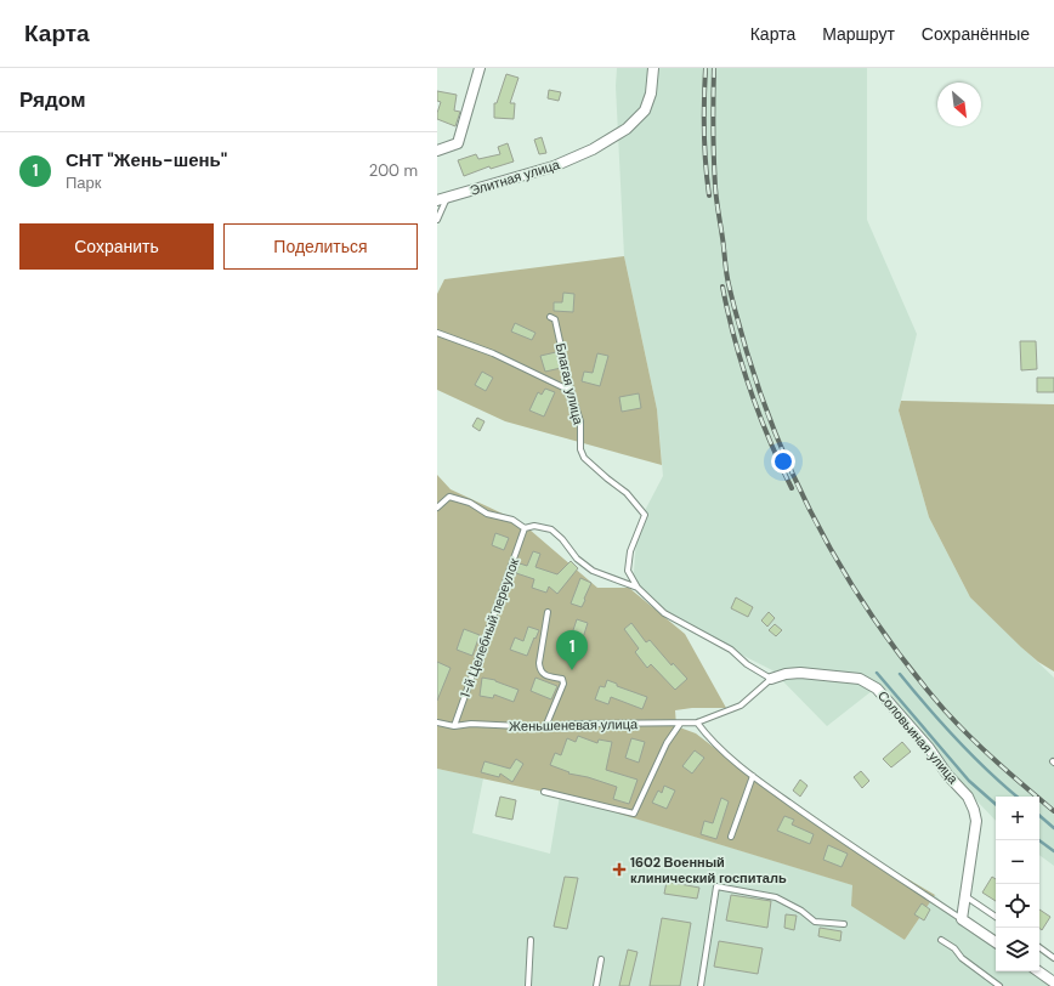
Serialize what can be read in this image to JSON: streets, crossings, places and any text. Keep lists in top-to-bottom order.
{
  "streets": {
    "street": ["Элитная улица", "Соловьиная улица"],
    "lane": ["Благая улица", "1-й Целебный переулок", "Женьшеневая улица"]
  },
  "crossings": [
    ["1-й Целебный переулок", "Женьшеневая улица"],
    ["Женьшеневая улица", "Соловьиная улица"]
  ],
  "places": {
    "health": ["1602 Военный клинический госпиталь"]
  },
  "north": "bottom right",
  "page": {
    "header": "Карта",
    "nav": ["Карта", "Маршрут", "Сохранённые"],
    "heading": "Рядом",
    "list": [
      {
        "mark": "1",
        "name": "СНТ \"Жень-шень\"",
        "note": "Парк",
        "value": "200 m"
      }
    ],
    "buttons": ["Сохранить", "Поделиться"],
    "pins": "1",
    "map_buttons": ["+", "−"]
  }
}
